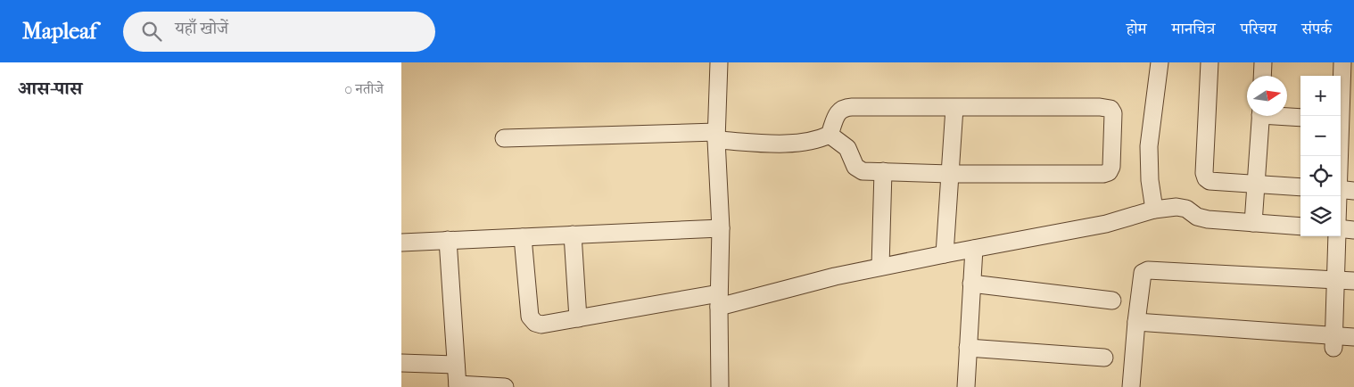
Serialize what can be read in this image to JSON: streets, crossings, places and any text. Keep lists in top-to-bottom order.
{
  "north": "right",
  "page": {
    "header": "Mapleaf",
    "search": "यहाँ खोजें",
    "nav": [
      "होम",
      "मानचित्र",
      "परिचय",
      "संपर्क"
    ],
    "heading": ["आस-पास", "0 नतीजे"],
    "map_buttons": ["+", "−"]
  }
}
